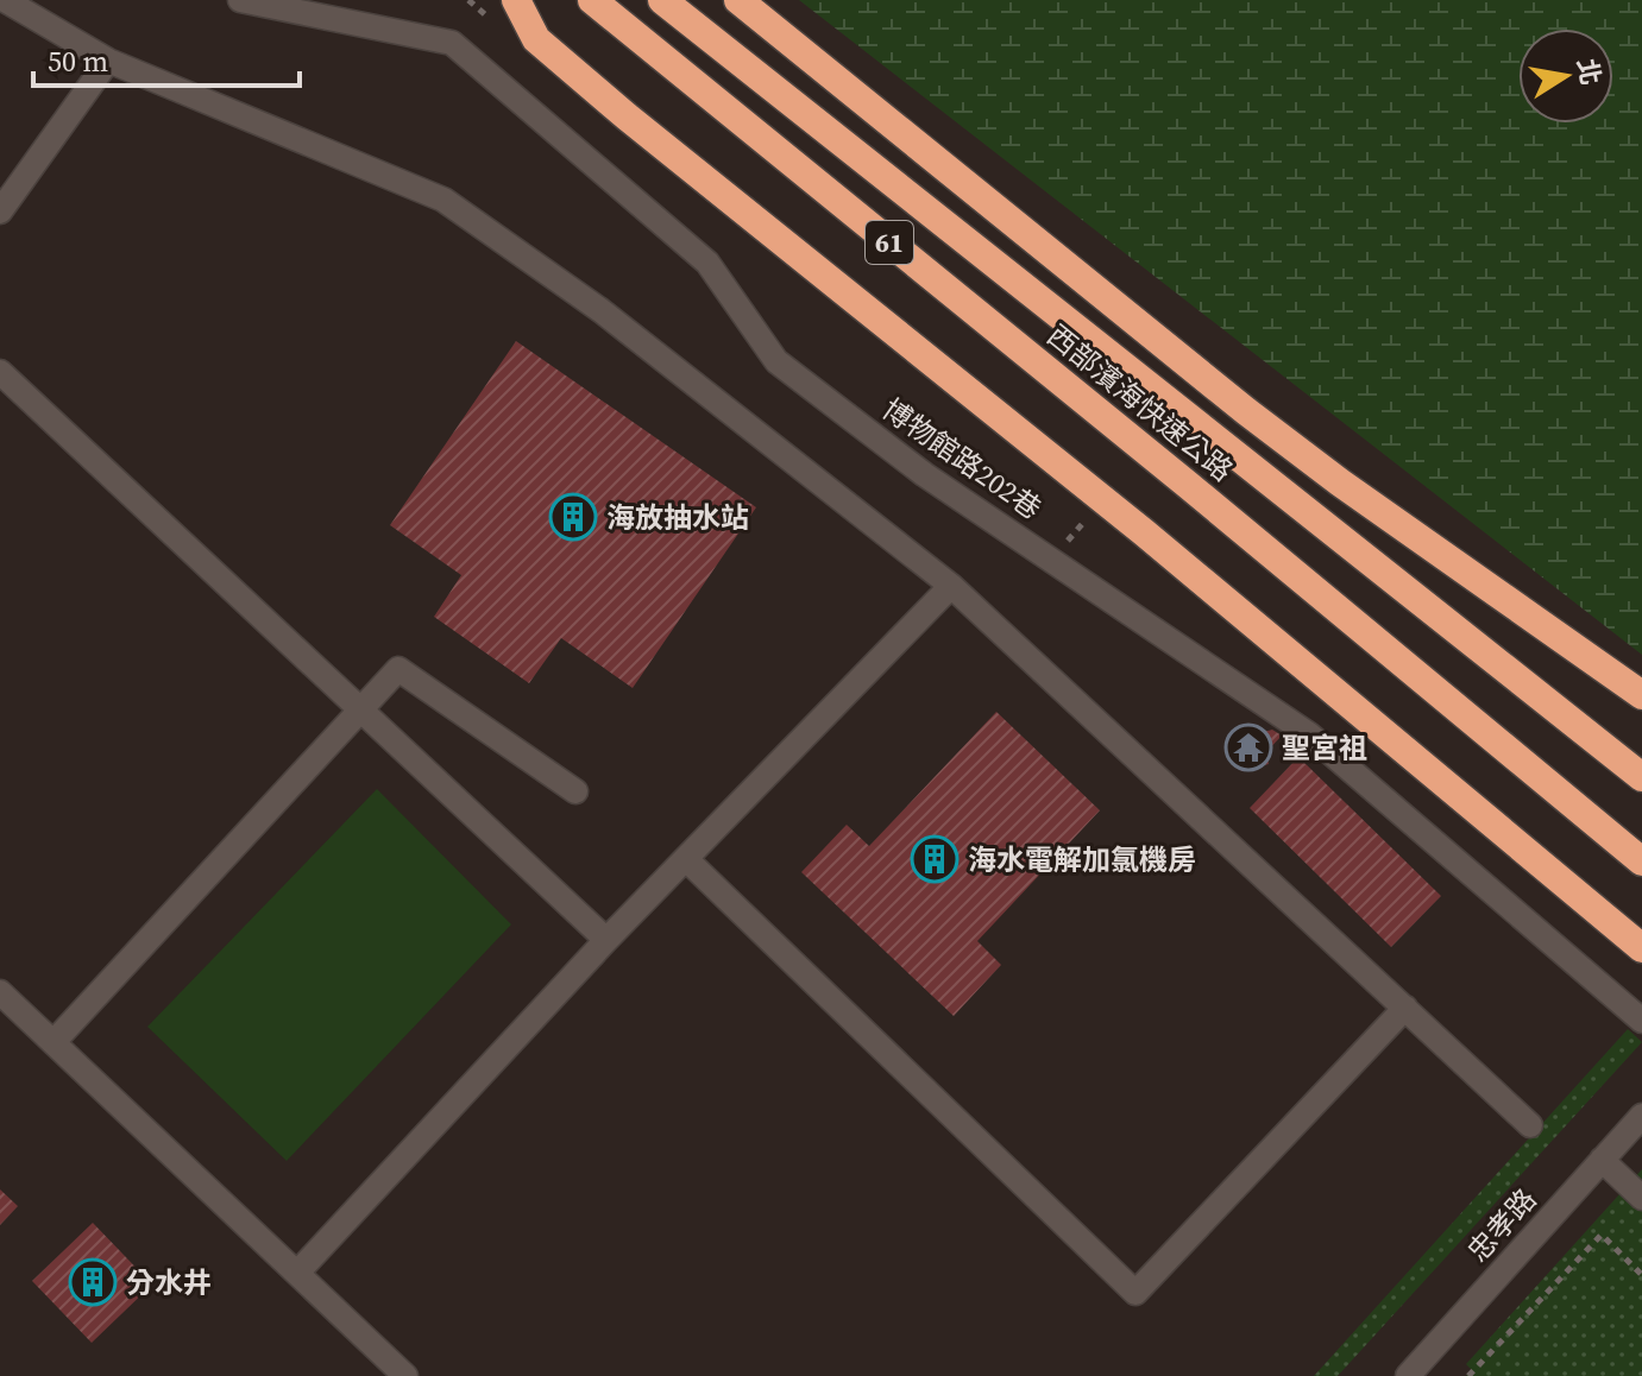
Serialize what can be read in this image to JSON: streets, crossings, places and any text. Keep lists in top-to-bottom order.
{
  "streets": {
    "highway": ["61", "西部濱海快速公路"],
    "street": ["博物館路202巷", "忠孝路"]
  },
  "places": {
    "building": ["海放抽水站", "海水電解加氯機房", "分水井"],
    "temple": ["聖宮祖"]
  },
  "scale_bar": "50 m",
  "north": "right"
}
